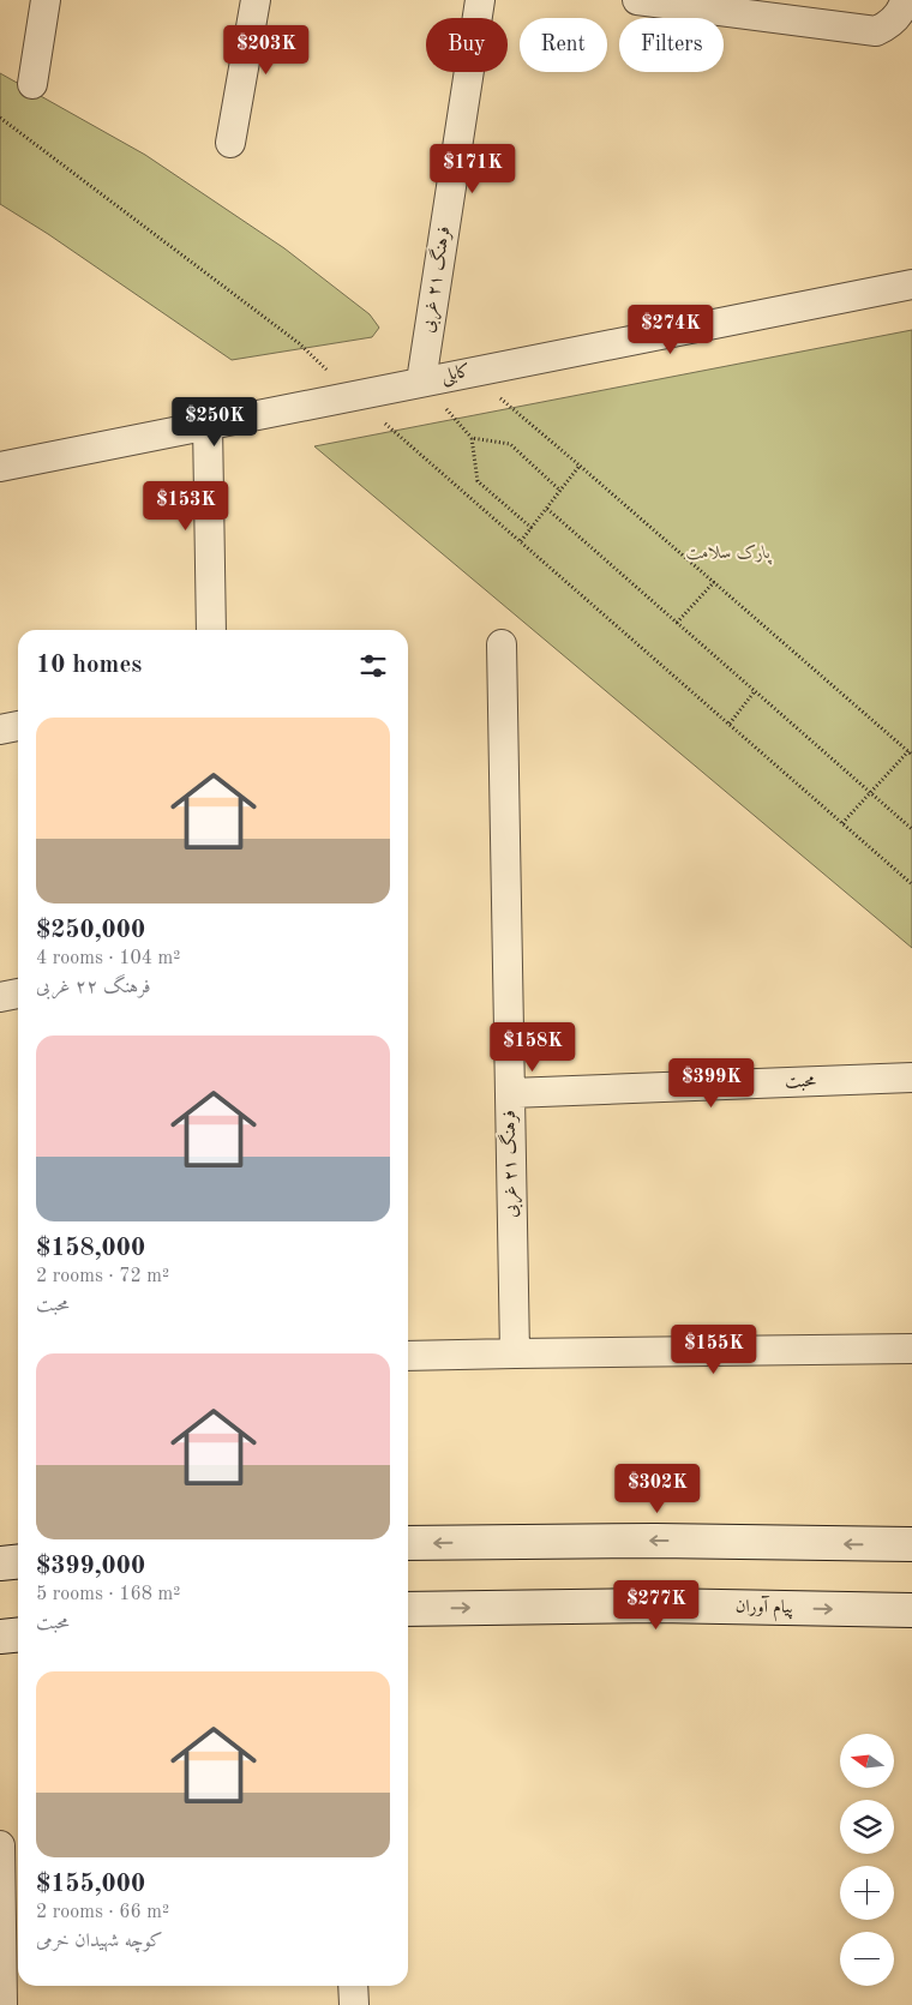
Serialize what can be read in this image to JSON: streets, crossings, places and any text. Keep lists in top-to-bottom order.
{
  "streets": {
    "main road": ["پیام آوران"],
    "street": ["فرهنگ ۲۱ غربی", "کابلی", "محبت"]
  },
  "crossings": [
    ["فرهنگ ۲۱ غربی", "کابلی"],
    ["فرهنگ ۲۱ غربی", "محبت"]
  ],
  "parks": ["پارک سلامت"],
  "north": "left",
  "page": {
    "chip": ["Buy", "Rent", "Filters"],
    "price": [
      "$203K",
      "$171K",
      "$274K",
      "$250K",
      "$153K",
      "$158K",
      "$399K",
      "$155K",
      "$302K",
      "$277K"
    ],
    "heading": "10 homes",
    "list": [
      {
        "name": "$250,000",
        "note": "4 rooms · 104 m² · فرهنگ ۲۲ غربی"
      },
      {
        "name": "$158,000",
        "note": "2 rooms · 72 m² · محبت"
      },
      {
        "name": "$399,000",
        "note": "5 rooms · 168 m² · محبت"
      },
      {
        "name": "$155,000",
        "note": "2 rooms · 66 m² · کوچه شهیدان خرمی"
      }
    ],
    "map_buttons": ["+", "−"]
  }
}
